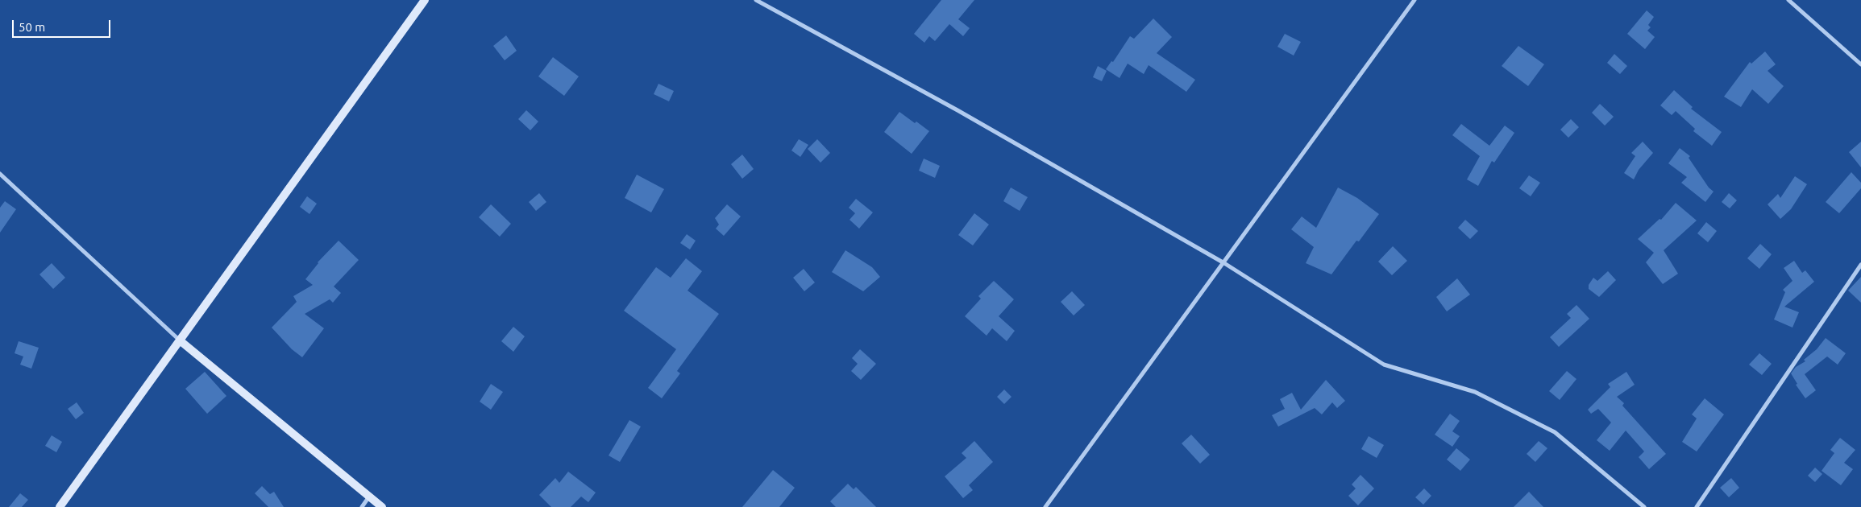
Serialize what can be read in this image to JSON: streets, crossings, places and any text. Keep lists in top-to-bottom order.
{
  "scale_bar": "50 m"
}
